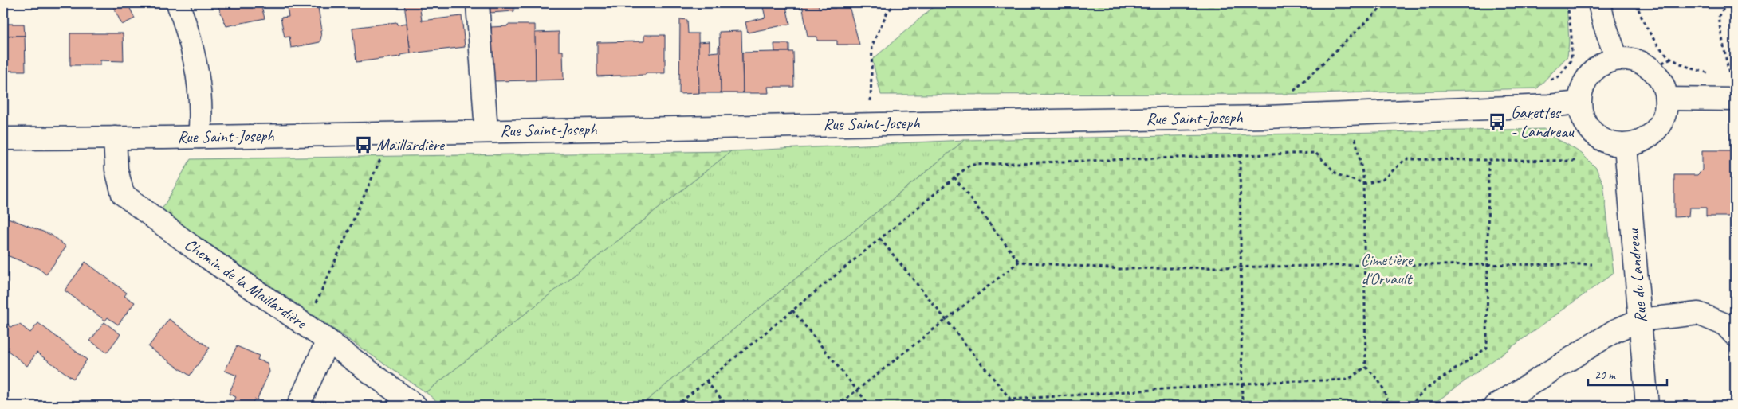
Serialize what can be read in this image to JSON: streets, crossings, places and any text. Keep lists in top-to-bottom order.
{
  "streets": {
    "main road": ["Rue Saint-Joseph", "Rue du Landreau", "Chemin de la Maillardière"]
  },
  "crossings": [
    ["Rue Saint-Joseph", "Rue du Landreau"],
    ["Rue Saint-Joseph", "Chemin de la Maillardière"]
  ],
  "parks": ["Cimetière d'Orvault"],
  "places": {
    "bus stop": ["Garettes - Landreau", "Maillardière"]
  },
  "scale_bar": "20 m"
}
